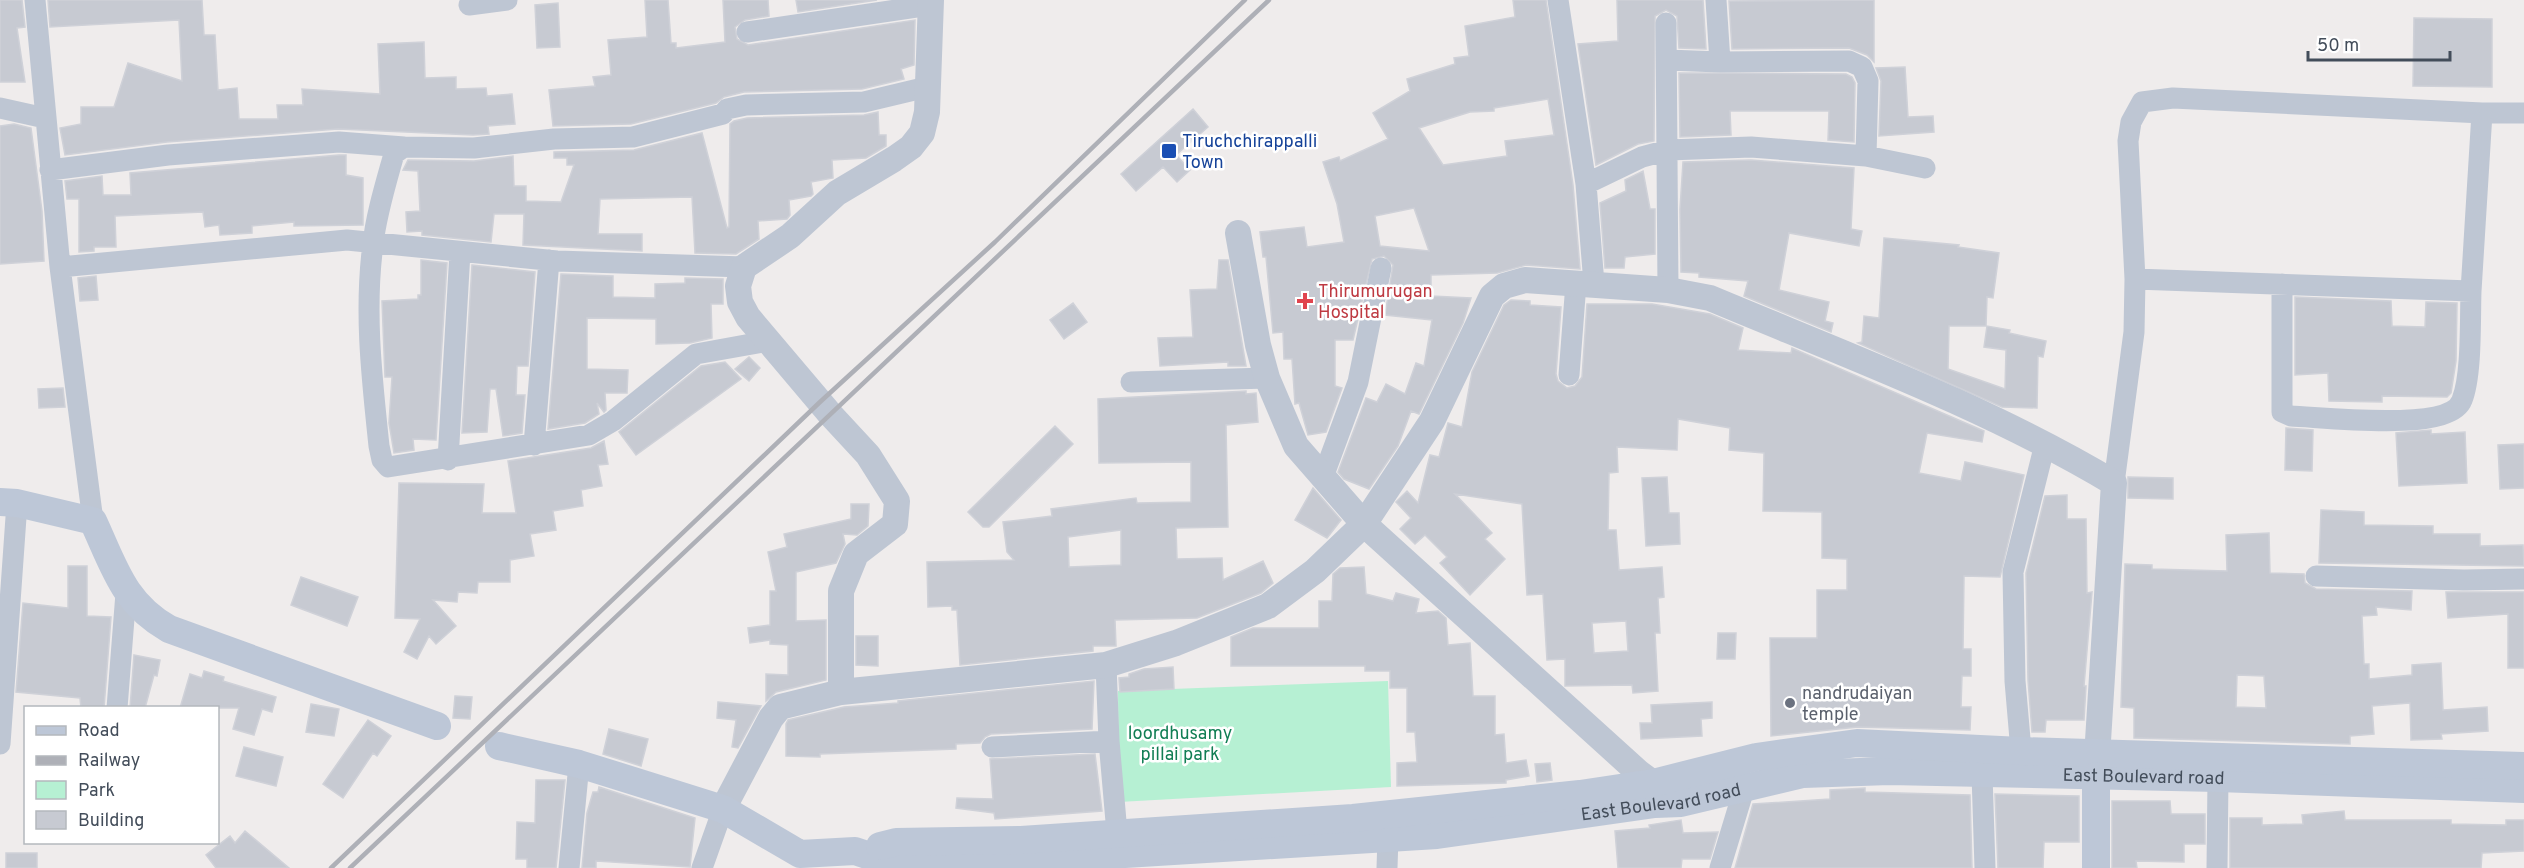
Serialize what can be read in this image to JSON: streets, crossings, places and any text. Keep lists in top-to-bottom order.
{
  "streets": {
    "main road": ["East Boulevard road"]
  },
  "parks": ["loordhusamy pillai park"],
  "places": {
    "transit": ["Tiruchchirappalli Town"],
    "health": ["Thirumurugan Hospital"],
    "other": ["nandrudaiyan temple"]
  },
  "legend": [
    "Road",
    "Railway",
    "Park",
    "Building"
  ],
  "scale_bar": "50 m"
}
